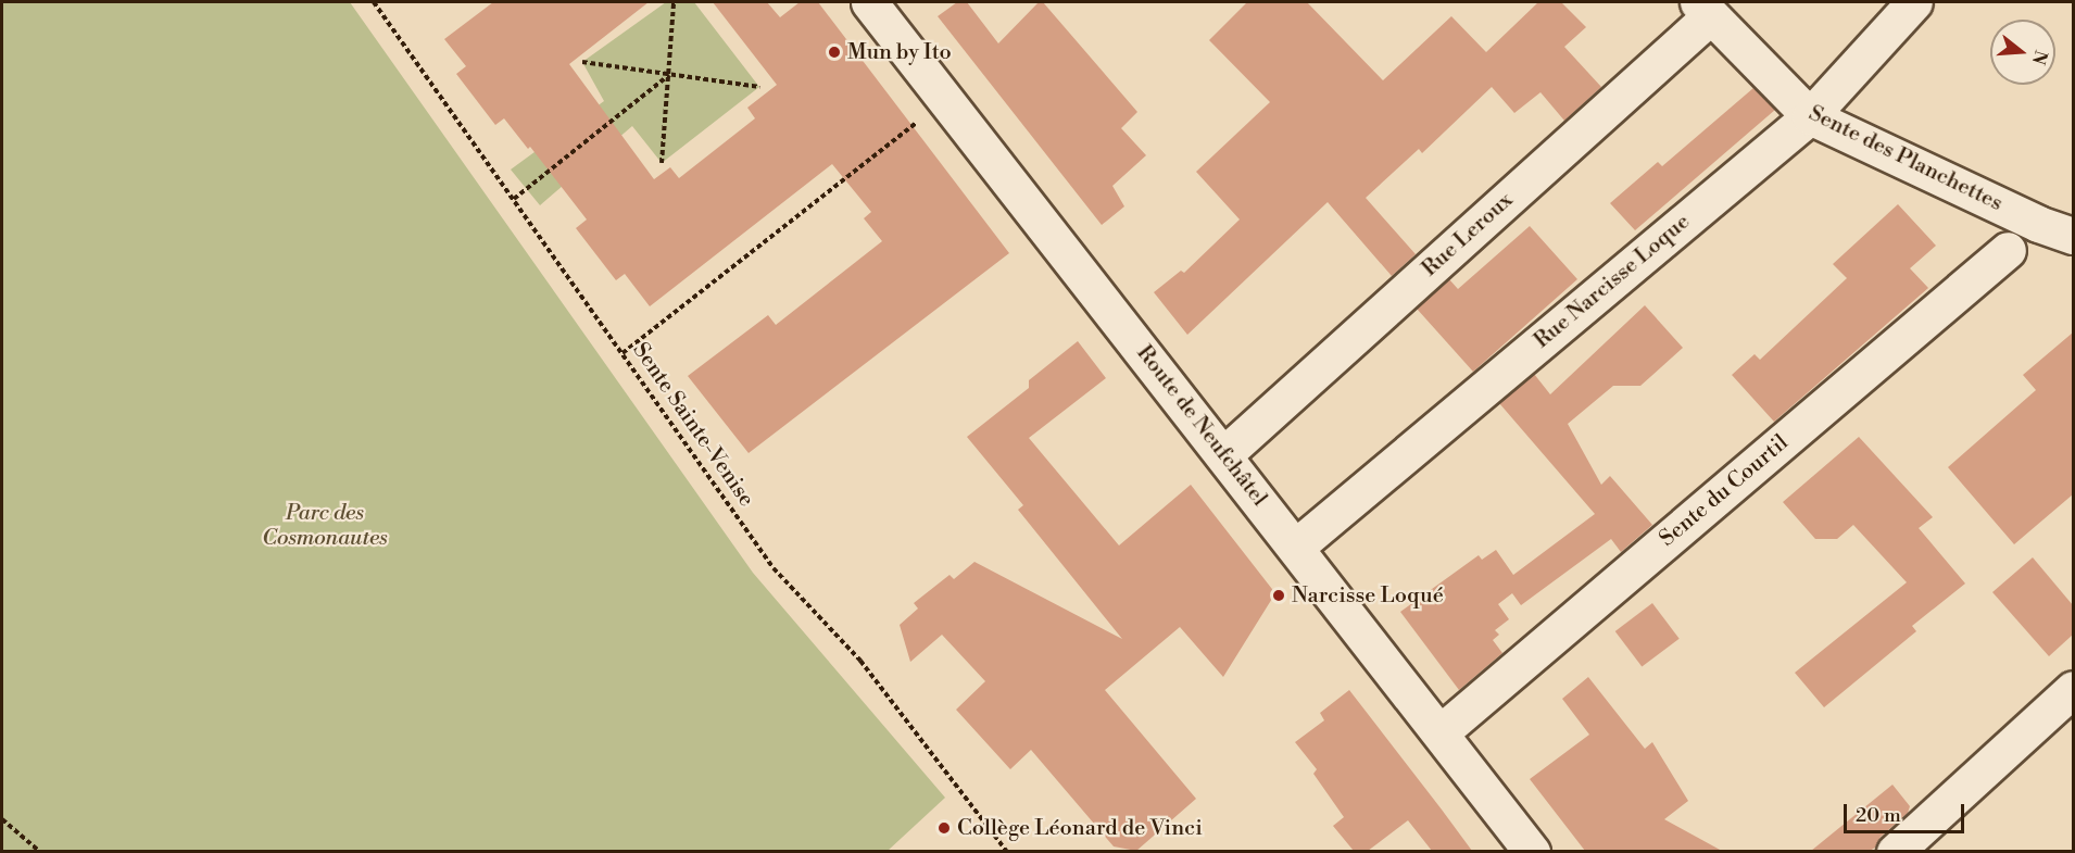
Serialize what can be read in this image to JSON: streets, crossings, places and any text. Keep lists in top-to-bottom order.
{
  "streets": {
    "street": [
      "Sente des Planchettes",
      "Rue Leroux",
      "Rue Narcisse Loque",
      "Route de Neufchâtel",
      "Sente du Courtil"
    ],
    "path": ["Sente Sainte-Venise"]
  },
  "crossings": [
    ["Sente des Planchettes", "Rue Leroux"],
    ["Sente des Planchettes", "Rue Narcisse Loque"],
    ["Rue Leroux", "Route de Neufchâtel"],
    ["Rue Narcisse Loque", "Route de Neufchâtel"],
    ["Route de Neufchâtel", "Sente du Courtil"]
  ],
  "parks": ["Parc des Cosmonautes"],
  "places": ["Mun by Ito", "Narcisse Loqué", "Collège Léonard de Vinci"],
  "scale_bar": "20 m",
  "north": "right"
}
